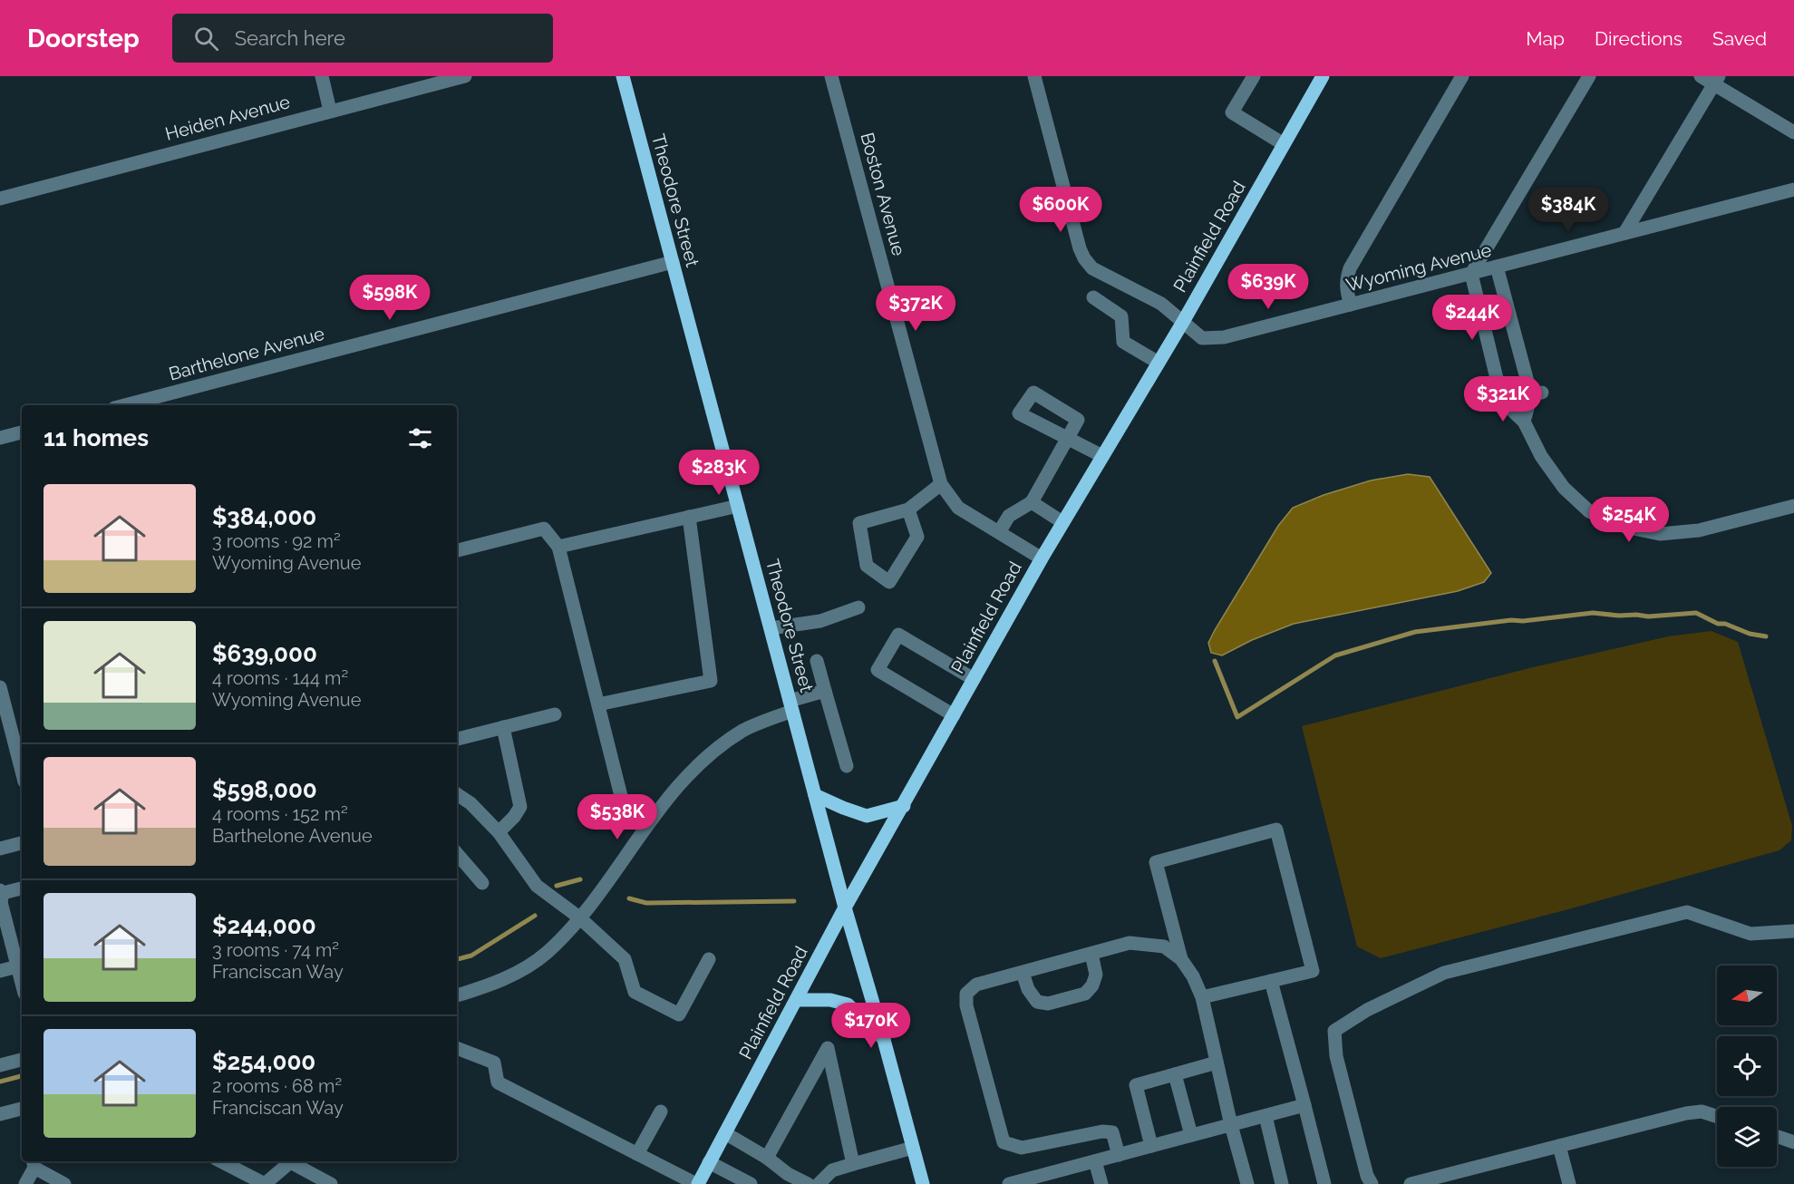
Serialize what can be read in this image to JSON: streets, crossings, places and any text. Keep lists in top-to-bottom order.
{
  "streets": {
    "main road": ["Theodore Street", "Plainfield Road"],
    "street": [
      "Heiden Avenue",
      "Boston Avenue",
      "Wyoming Avenue",
      "Barthelone Avenue"
    ]
  },
  "crossings": [
    ["Boston Avenue", "Plainfield Road"],
    ["Theodore Street", "Plainfield Road"],
    ["Theodore Street", "Barthelone Avenue"],
    ["Plainfield Road", "Wyoming Avenue"]
  ],
  "north": "left",
  "page": {
    "header": "Doorstep",
    "search": "Search here",
    "nav": ["Map", "Directions", "Saved"],
    "price": [
      "$600K",
      "$384K",
      "$639K",
      "$598K",
      "$372K",
      "$244K",
      "$321K",
      "$283K",
      "$254K",
      "$538K",
      "$170K"
    ],
    "heading": "11 homes",
    "list": [
      {
        "name": "$384,000",
        "note": "3 rooms · 92 m² · Wyoming Avenue"
      },
      {
        "name": "$639,000",
        "note": "4 rooms · 144 m² · Wyoming Avenue"
      },
      {
        "name": "$598,000",
        "note": "4 rooms · 152 m² · Barthelone Avenue"
      },
      {
        "name": "$244,000",
        "note": "3 rooms · 74 m² · Franciscan Way"
      },
      {
        "name": "$254,000",
        "note": "2 rooms · 68 m² · Franciscan Way"
      }
    ]
  }
}
